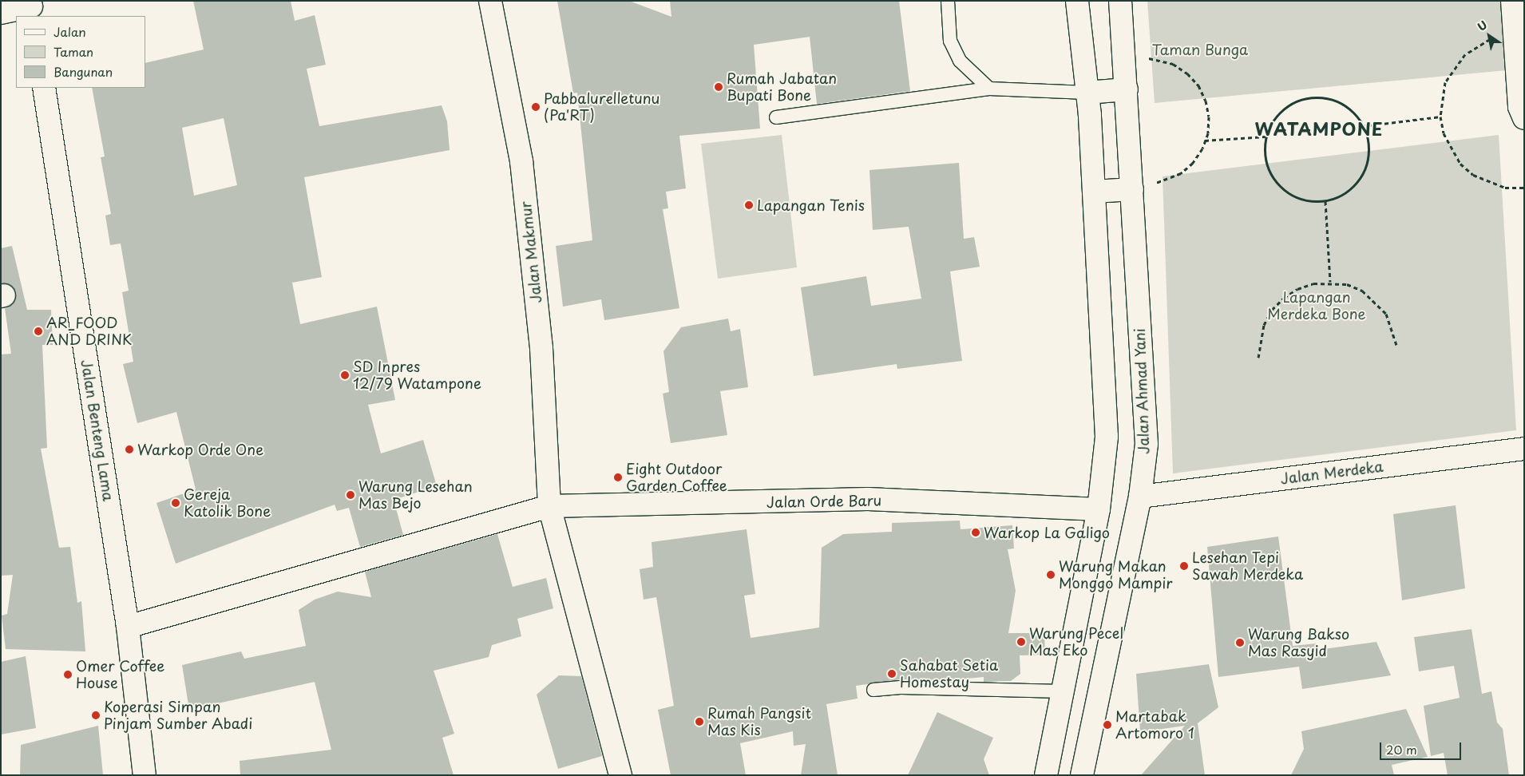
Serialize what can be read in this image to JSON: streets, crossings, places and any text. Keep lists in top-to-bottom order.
{
  "streets": {
    "street": [
      "Jalan Makmur",
      "Jalan Ahmad Yani",
      "Jalan Benteng Lama",
      "Jalan Merdeka",
      "Jalan Orde Baru"
    ]
  },
  "crossings": [
    ["Jalan Makmur", "Jalan Orde Baru"],
    ["Jalan Ahmad Yani", "Jalan Merdeka"],
    ["Jalan Benteng Lama", "Jalan Orde Baru"]
  ],
  "districts": ["WATAMPONE"],
  "parks": ["Taman Bunga", "Lapangan Merdeka Bone"],
  "places": [
    "Rumah Jabatan Bupati Bone",
    "Pabbalurelletunu (Pa'RT)",
    "Lapangan Tenis",
    "AR_FOOD AND DRINK",
    "SD Inpres 12/79 Watampone",
    "Warkop Orde One",
    "Eight Outdoor Garden Coffee",
    "Warung Lesehan Mas Bejo",
    "Gereja Katolik Bone",
    "Warkop La Galigo",
    "Lesehan Tepi Sawah Merdeka",
    "Warung Makan Monggo Mampir",
    "Warung Pecel Mas Eko",
    "Warung Bakso Mas Rasyid",
    "Sahabat Setia Homestay",
    "Omer Coffee House",
    "Koperasi Simpan Pinjam Sumber Abadi",
    "Rumah Pangsit Mas Kis",
    "Martabak Artomoro 1"
  ],
  "legend": ["Jalan", "Taman", "Bangunan"],
  "scale_bar": "20 m",
  "north": "top left"
}
